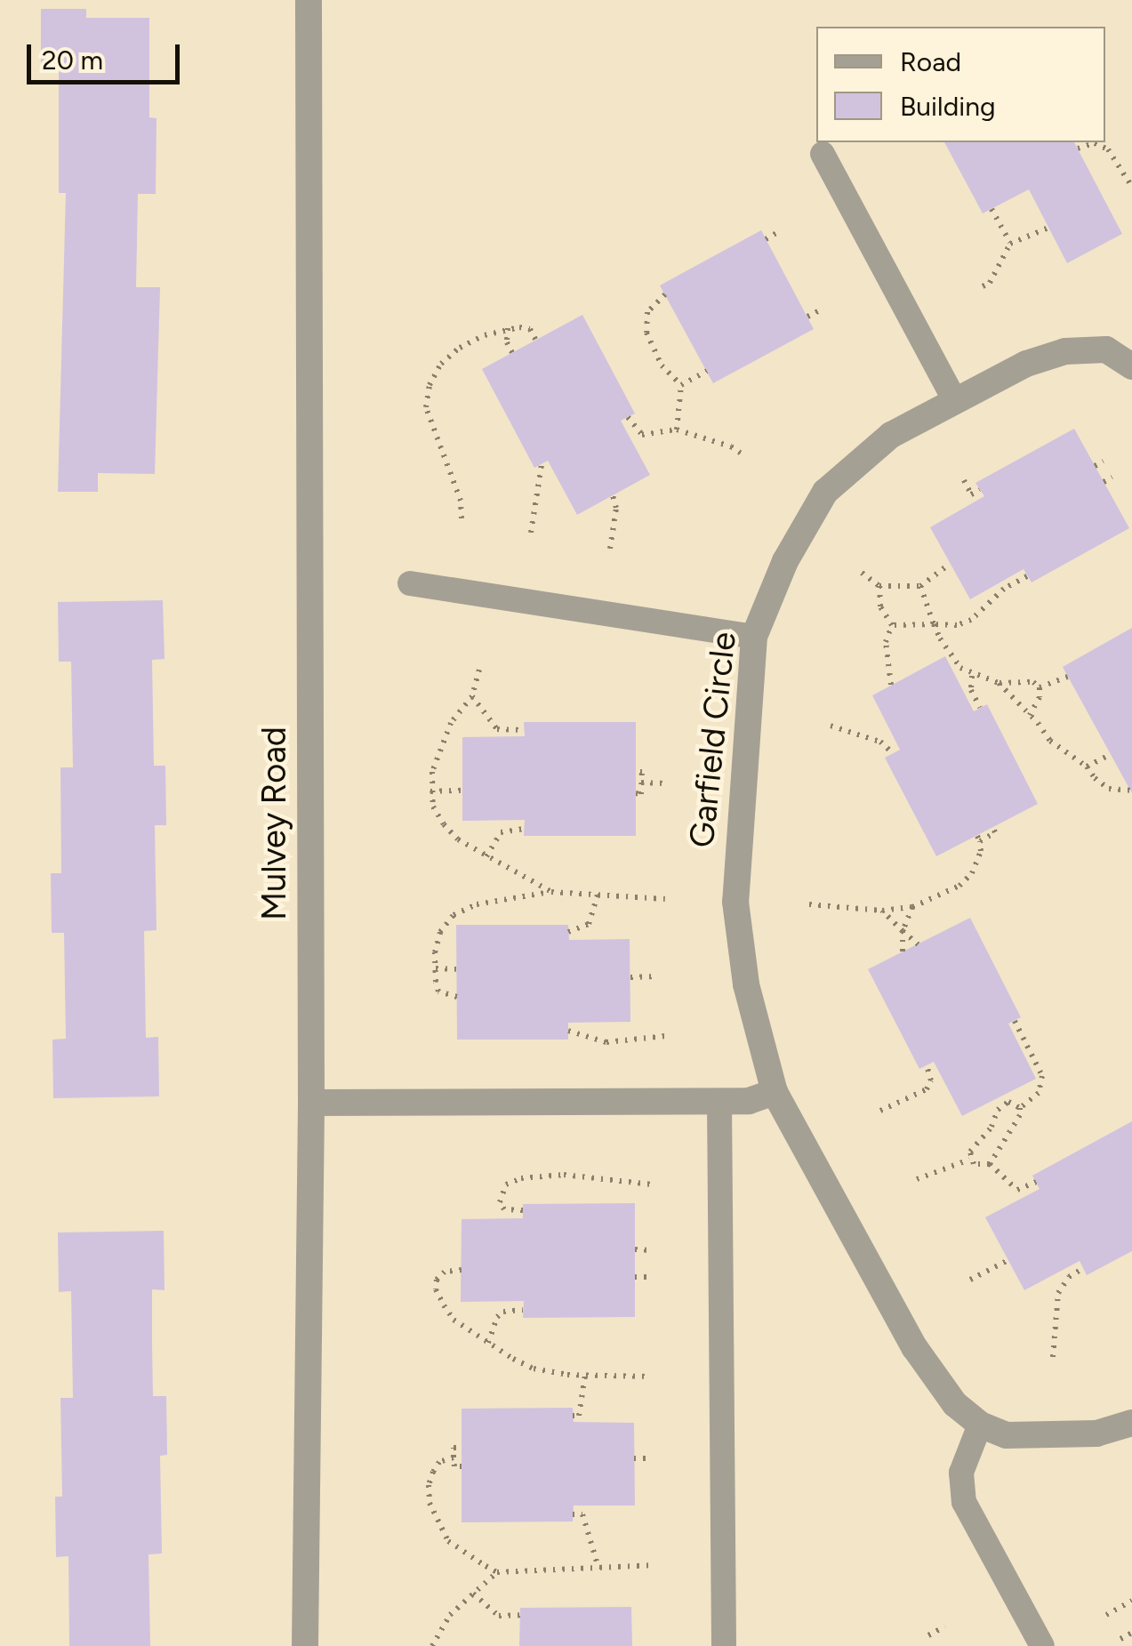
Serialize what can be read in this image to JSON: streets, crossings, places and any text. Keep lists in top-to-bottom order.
{
  "streets": {
    "street": ["Garfield Circle", "Mulvey Road"]
  },
  "legend": ["Road", "Building"],
  "scale_bar": "20 m"
}
